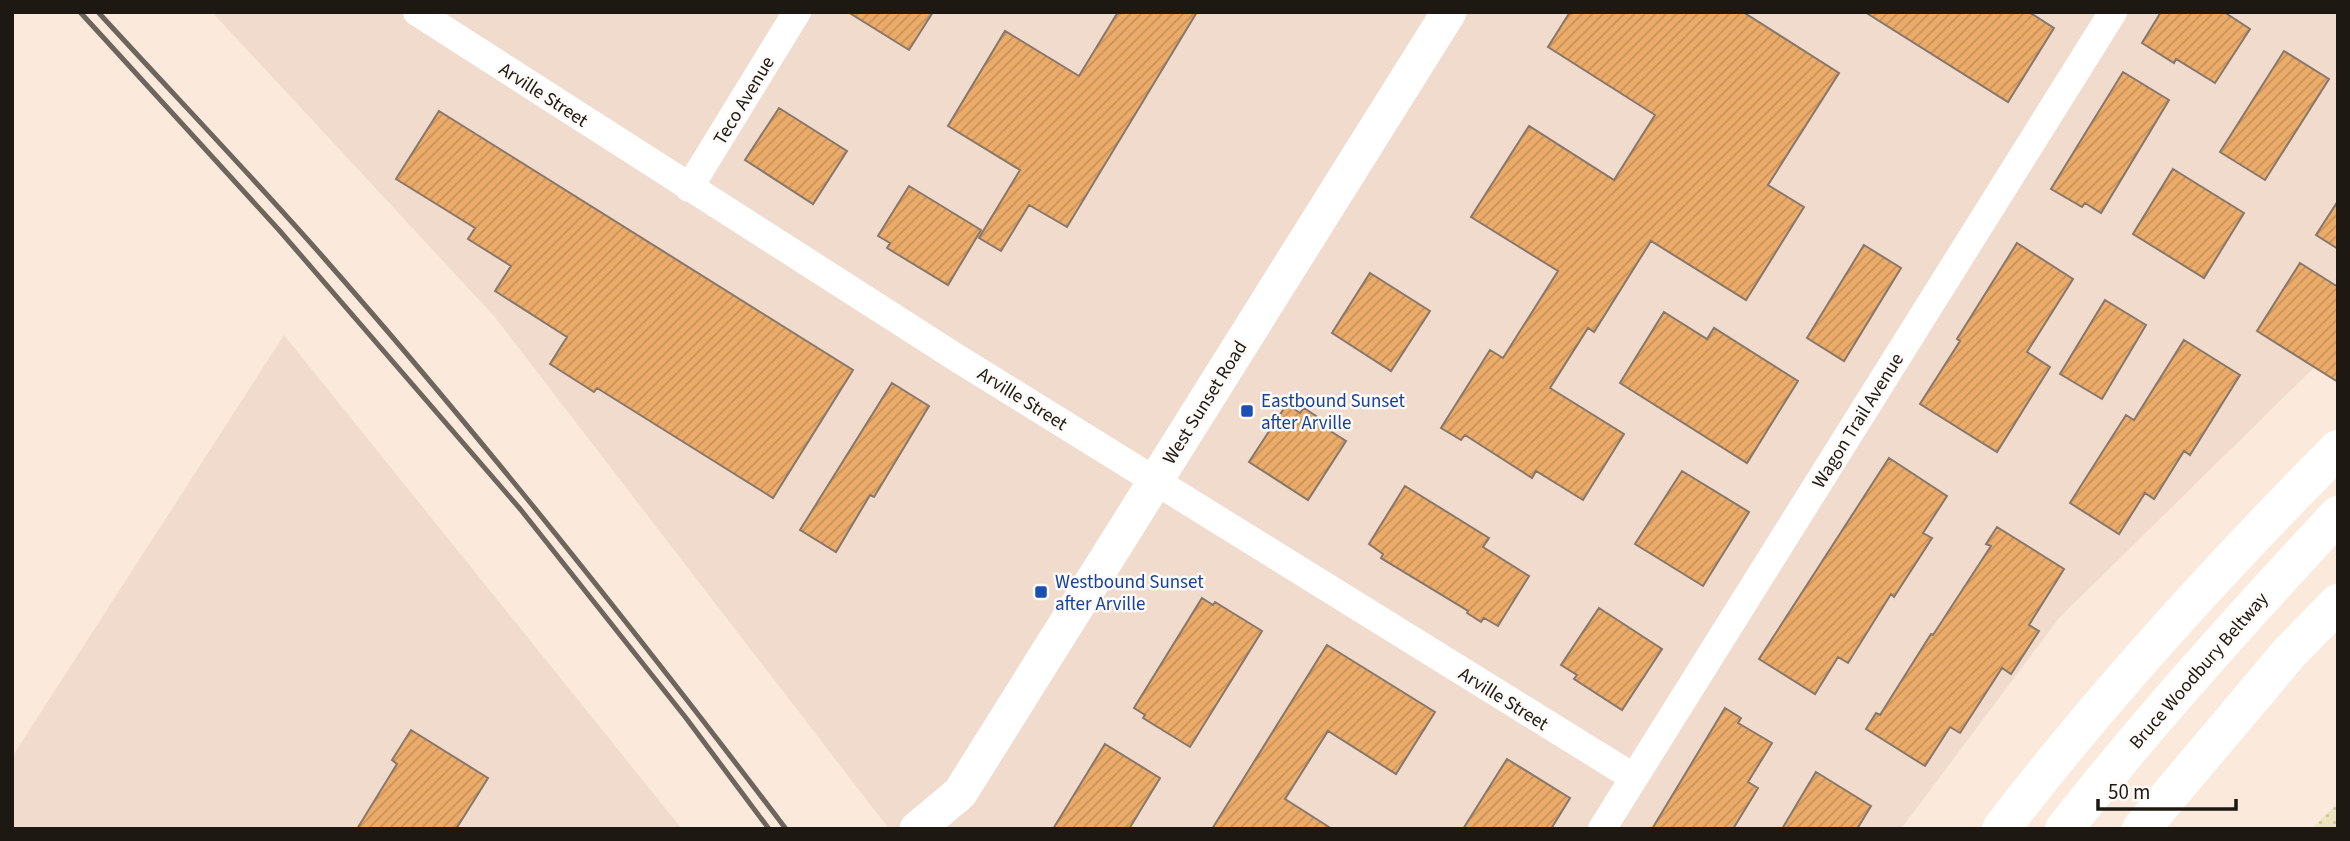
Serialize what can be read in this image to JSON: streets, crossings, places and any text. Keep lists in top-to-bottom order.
{
  "streets": {
    "highway": ["Bruce Woodbury Beltway"],
    "main road": ["West Sunset Road"],
    "street": ["Arville Street", "Teco Avenue", "Wagon Trail Avenue"]
  },
  "crossings": [
    ["Arville Street", "Teco Avenue"],
    ["Arville Street", "West Sunset Road"],
    ["Arville Street", "Wagon Trail Avenue"]
  ],
  "places": {
    "transit": ["Eastbound Sunset after Arville", "Westbound Sunset after Arville"]
  },
  "scale_bar": "50 m"
}
